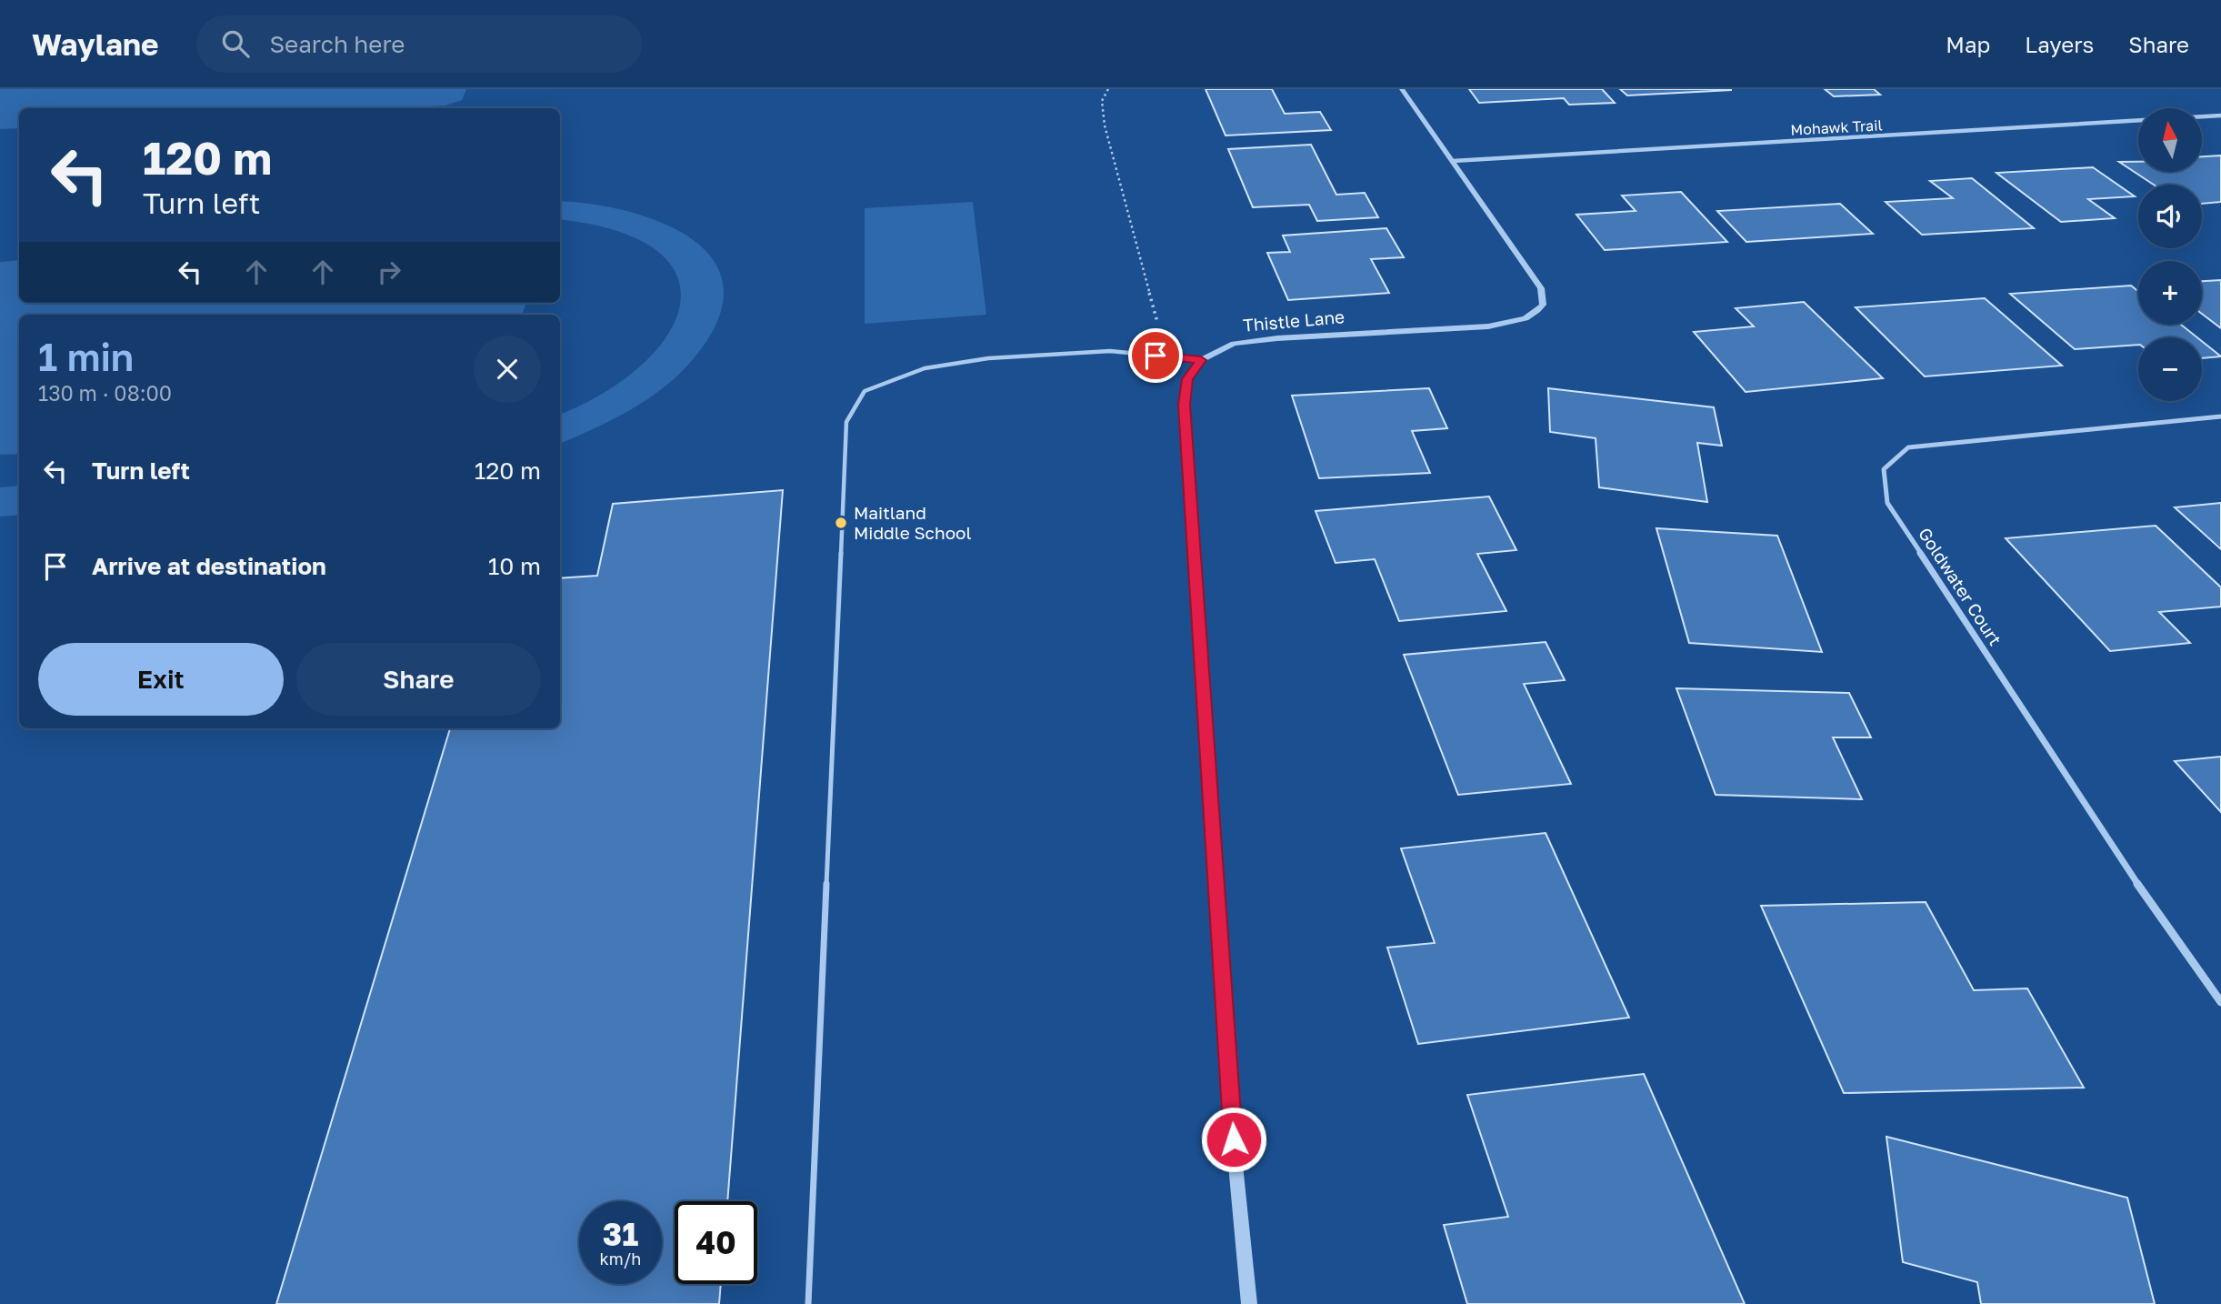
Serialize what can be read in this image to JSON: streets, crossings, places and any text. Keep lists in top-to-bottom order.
{
  "streets": {
    "street": ["Mohawk Trail", "Thistle Lane", "Goldwater Court"]
  },
  "crossings": [
    ["Mohawk Trail", "Thistle Lane"]
  ],
  "places": ["Maitland Middle School"],
  "north": "top",
  "page": {
    "header": "Waylane",
    "search": "Search here",
    "nav": ["Map", "Layers", "Share"],
    "map_buttons": ["+", "−"],
    "turn": ["120 m", "Turn left"],
    "heading": ["1 min", "130 m · 08:00"],
    "list": [
      {
        "name": "Turn left",
        "value": "120 m"
      },
      {
        "name": "Arrive at destination",
        "value": "10 m"
      }
    ],
    "buttons": ["Exit", "Share"],
    "speed": "31 km/h",
    "limit": "40"
  }
}
